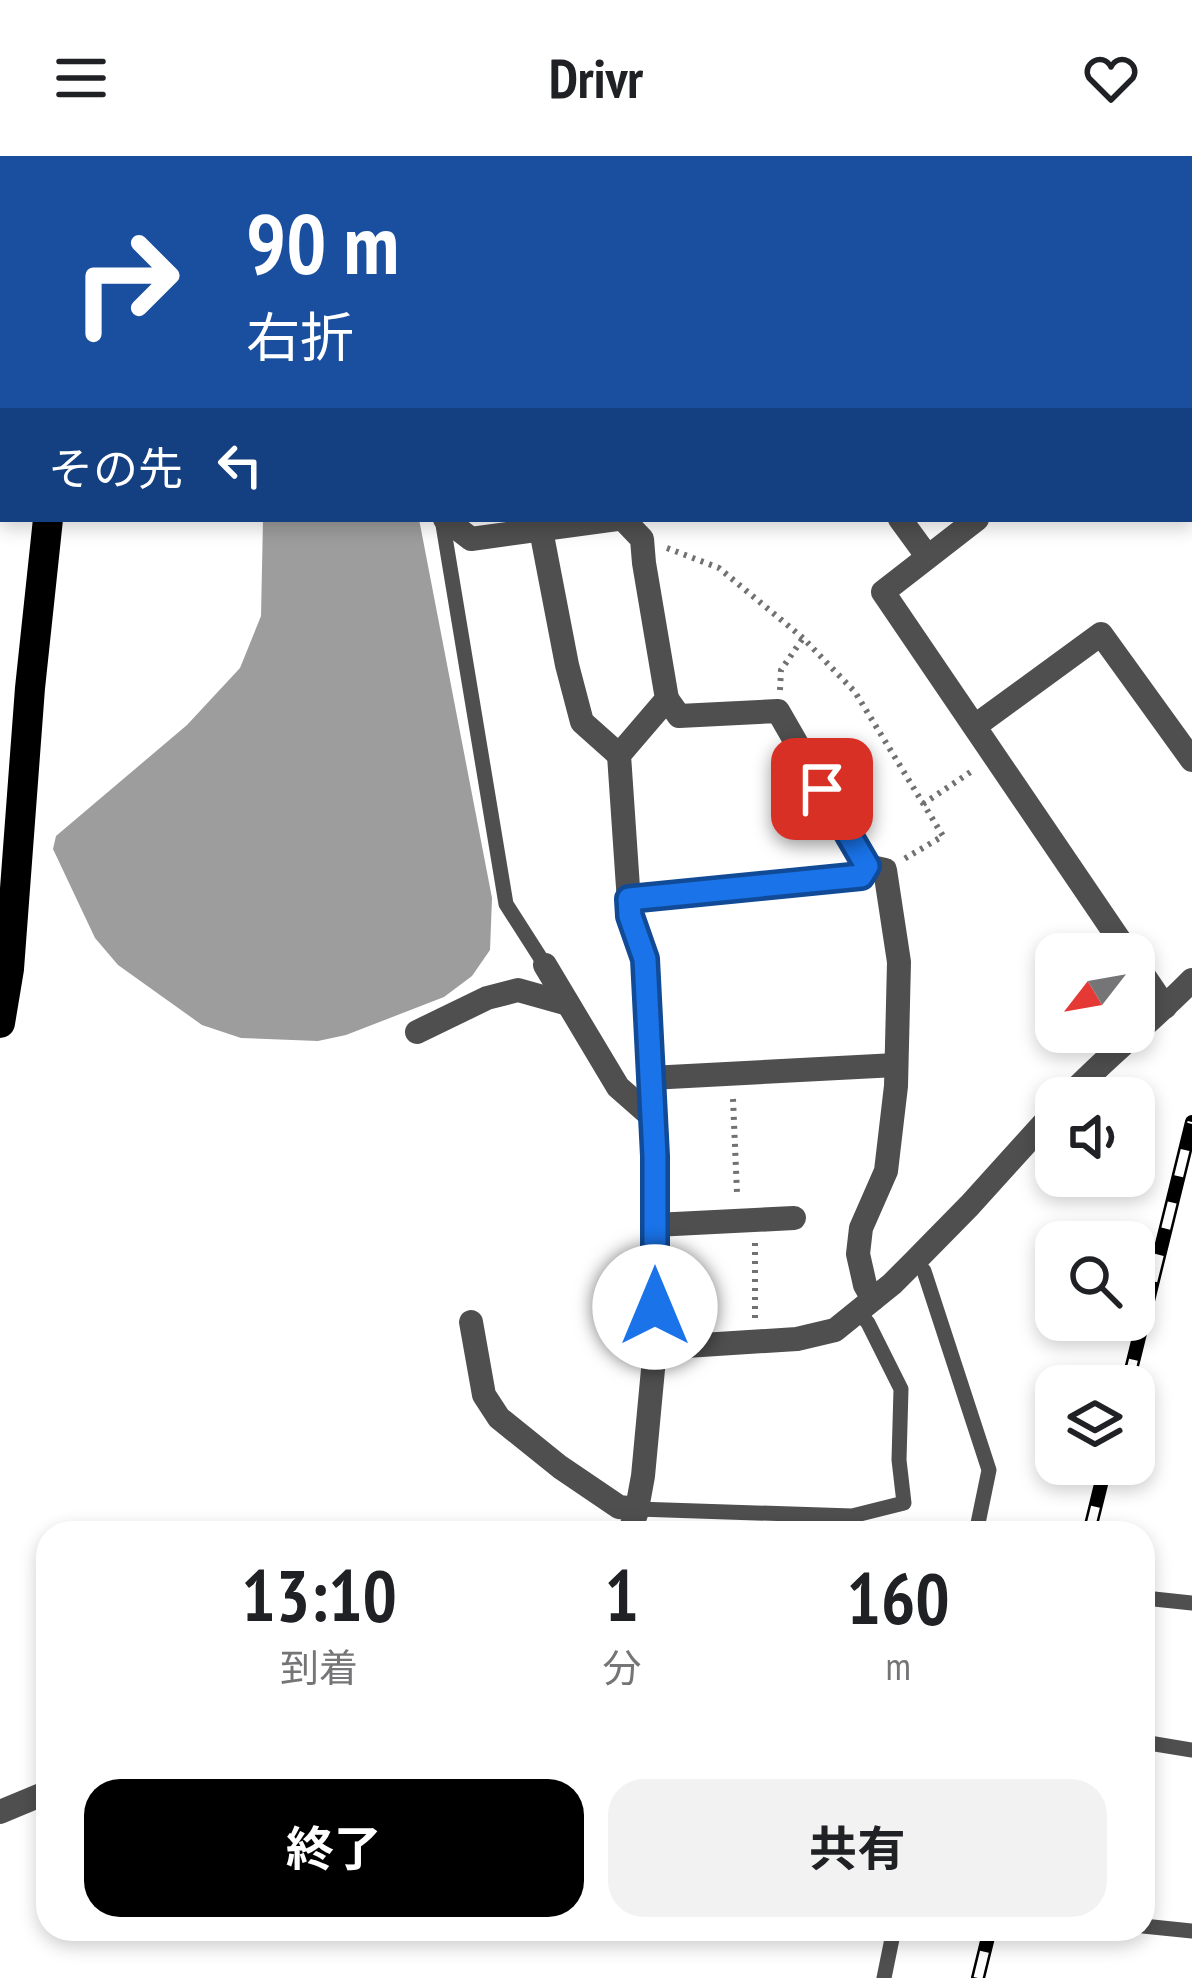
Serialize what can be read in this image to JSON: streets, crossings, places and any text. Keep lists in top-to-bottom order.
{
  "north": "bottom left",
  "page": {
    "header": "Drivr",
    "turn": ["90 m", "右折"],
    "then": "その先",
    "eta": [
      "13:10",
      "到着",
      "1",
      "分",
      "160",
      "m"
    ],
    "buttons": ["終了", "共有"]
  }
}
